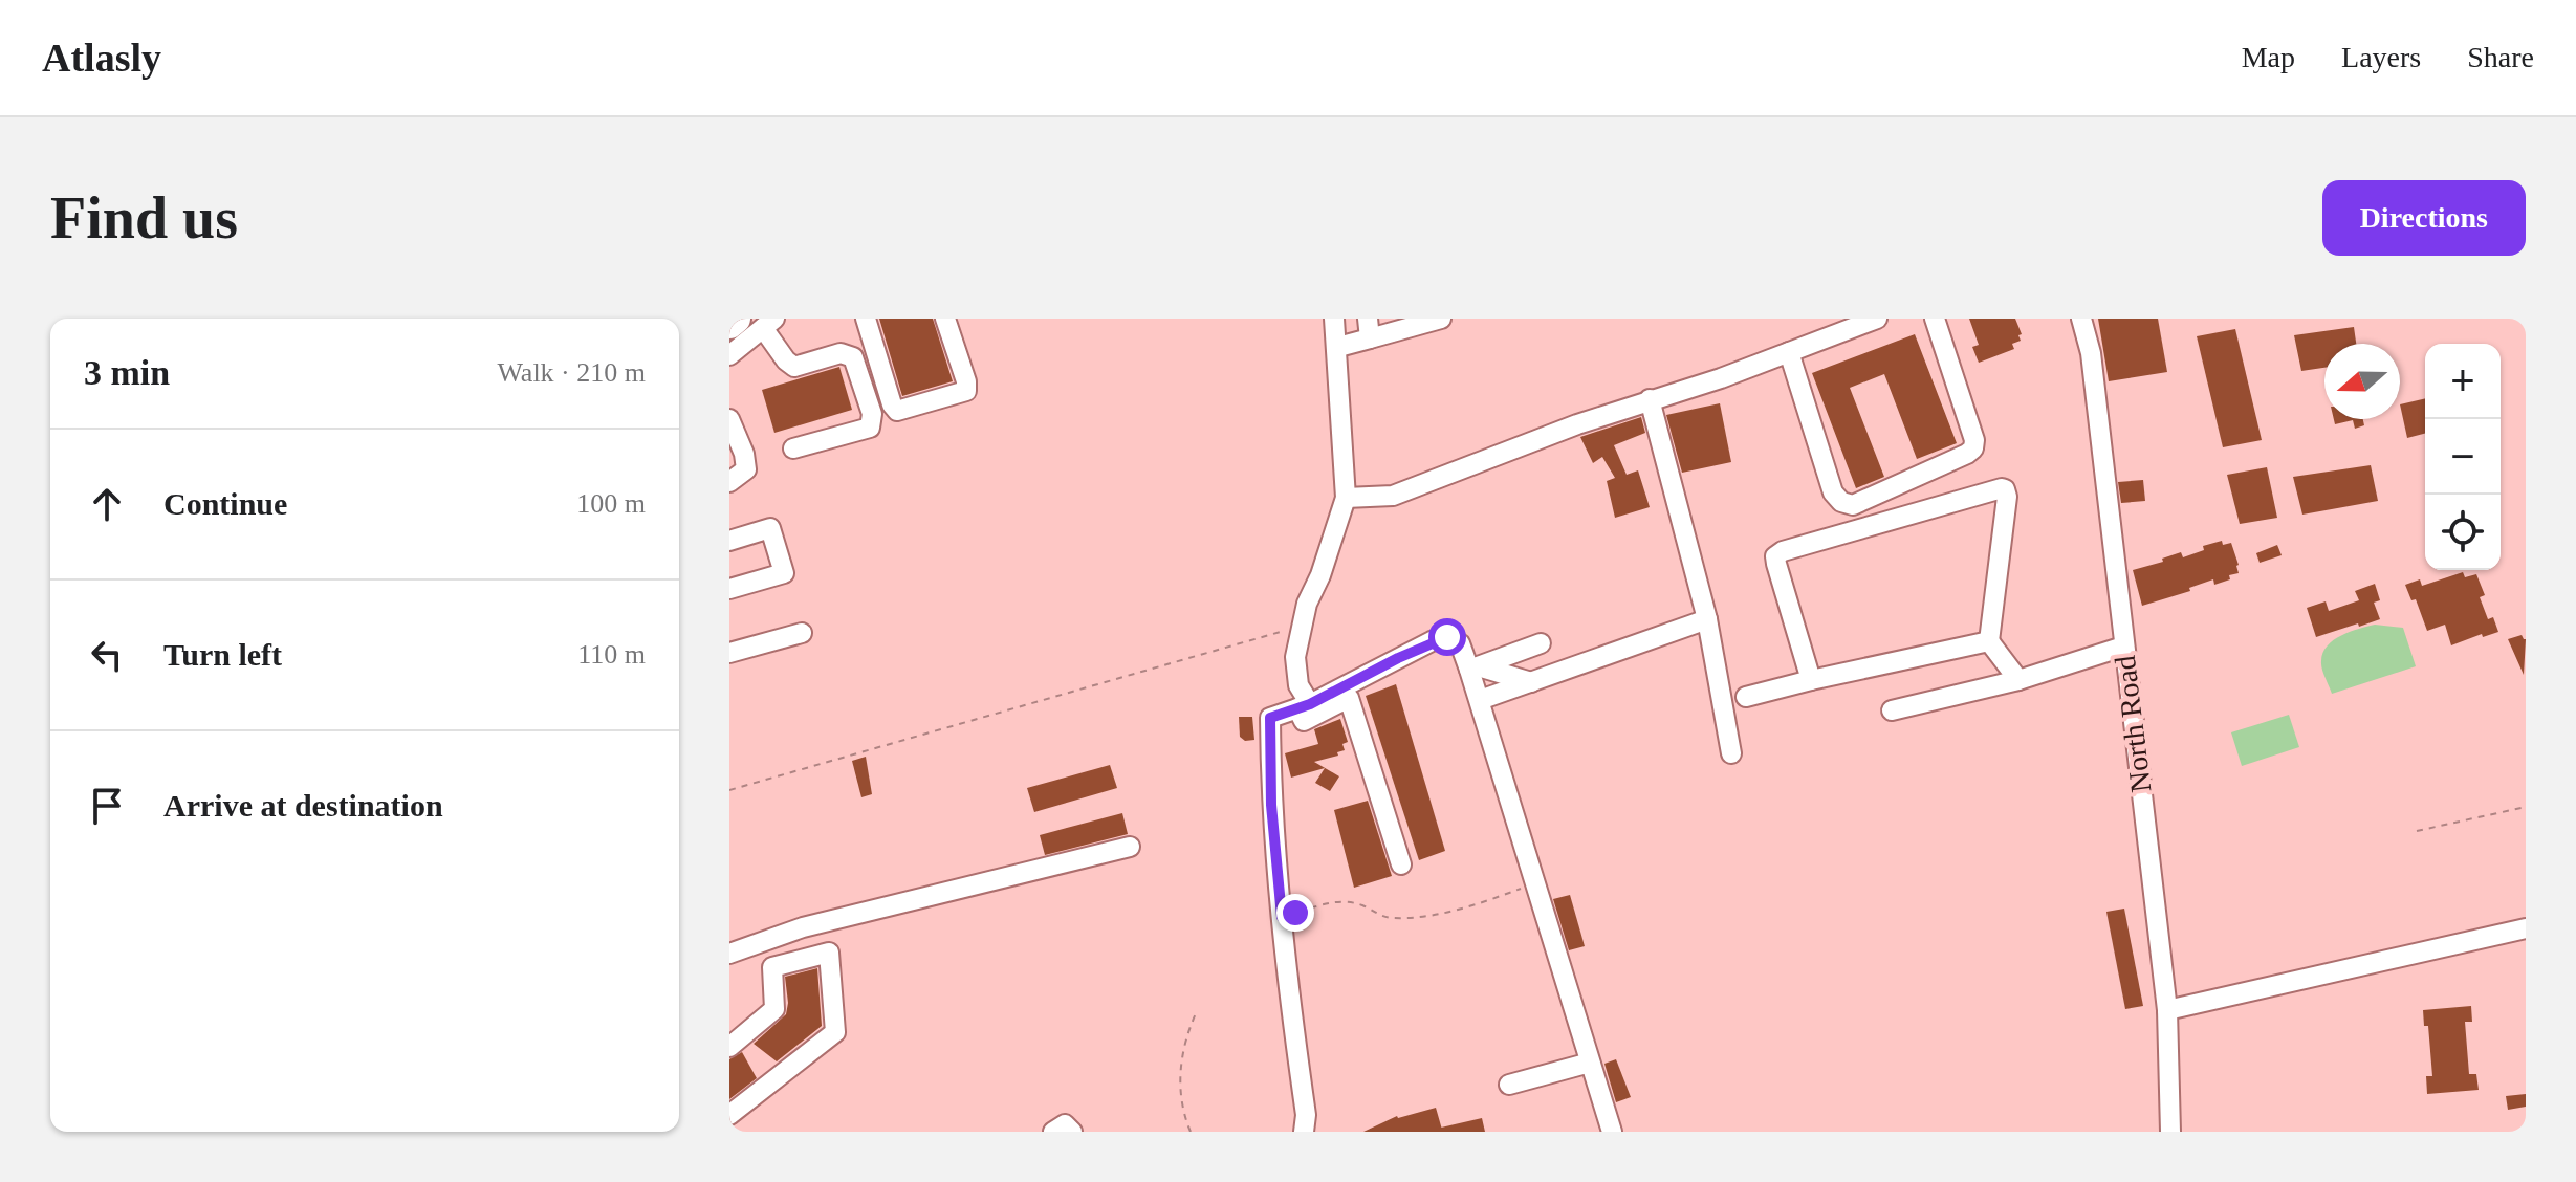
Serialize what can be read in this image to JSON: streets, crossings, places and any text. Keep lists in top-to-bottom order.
{
  "streets": {
    "street": ["North Road"]
  },
  "north": "left",
  "page": {
    "header": "Atlasly",
    "nav": ["Map", "Layers", "Share"],
    "buttons": "Directions",
    "title": "Find us",
    "heading": ["3 min", "Walk · 210 m"],
    "map_buttons": ["+", "−"],
    "list": [
      ["Continue", "100 m"],
      ["Turn left", "110 m"],
      "Arrive at destination"
    ]
  }
}
